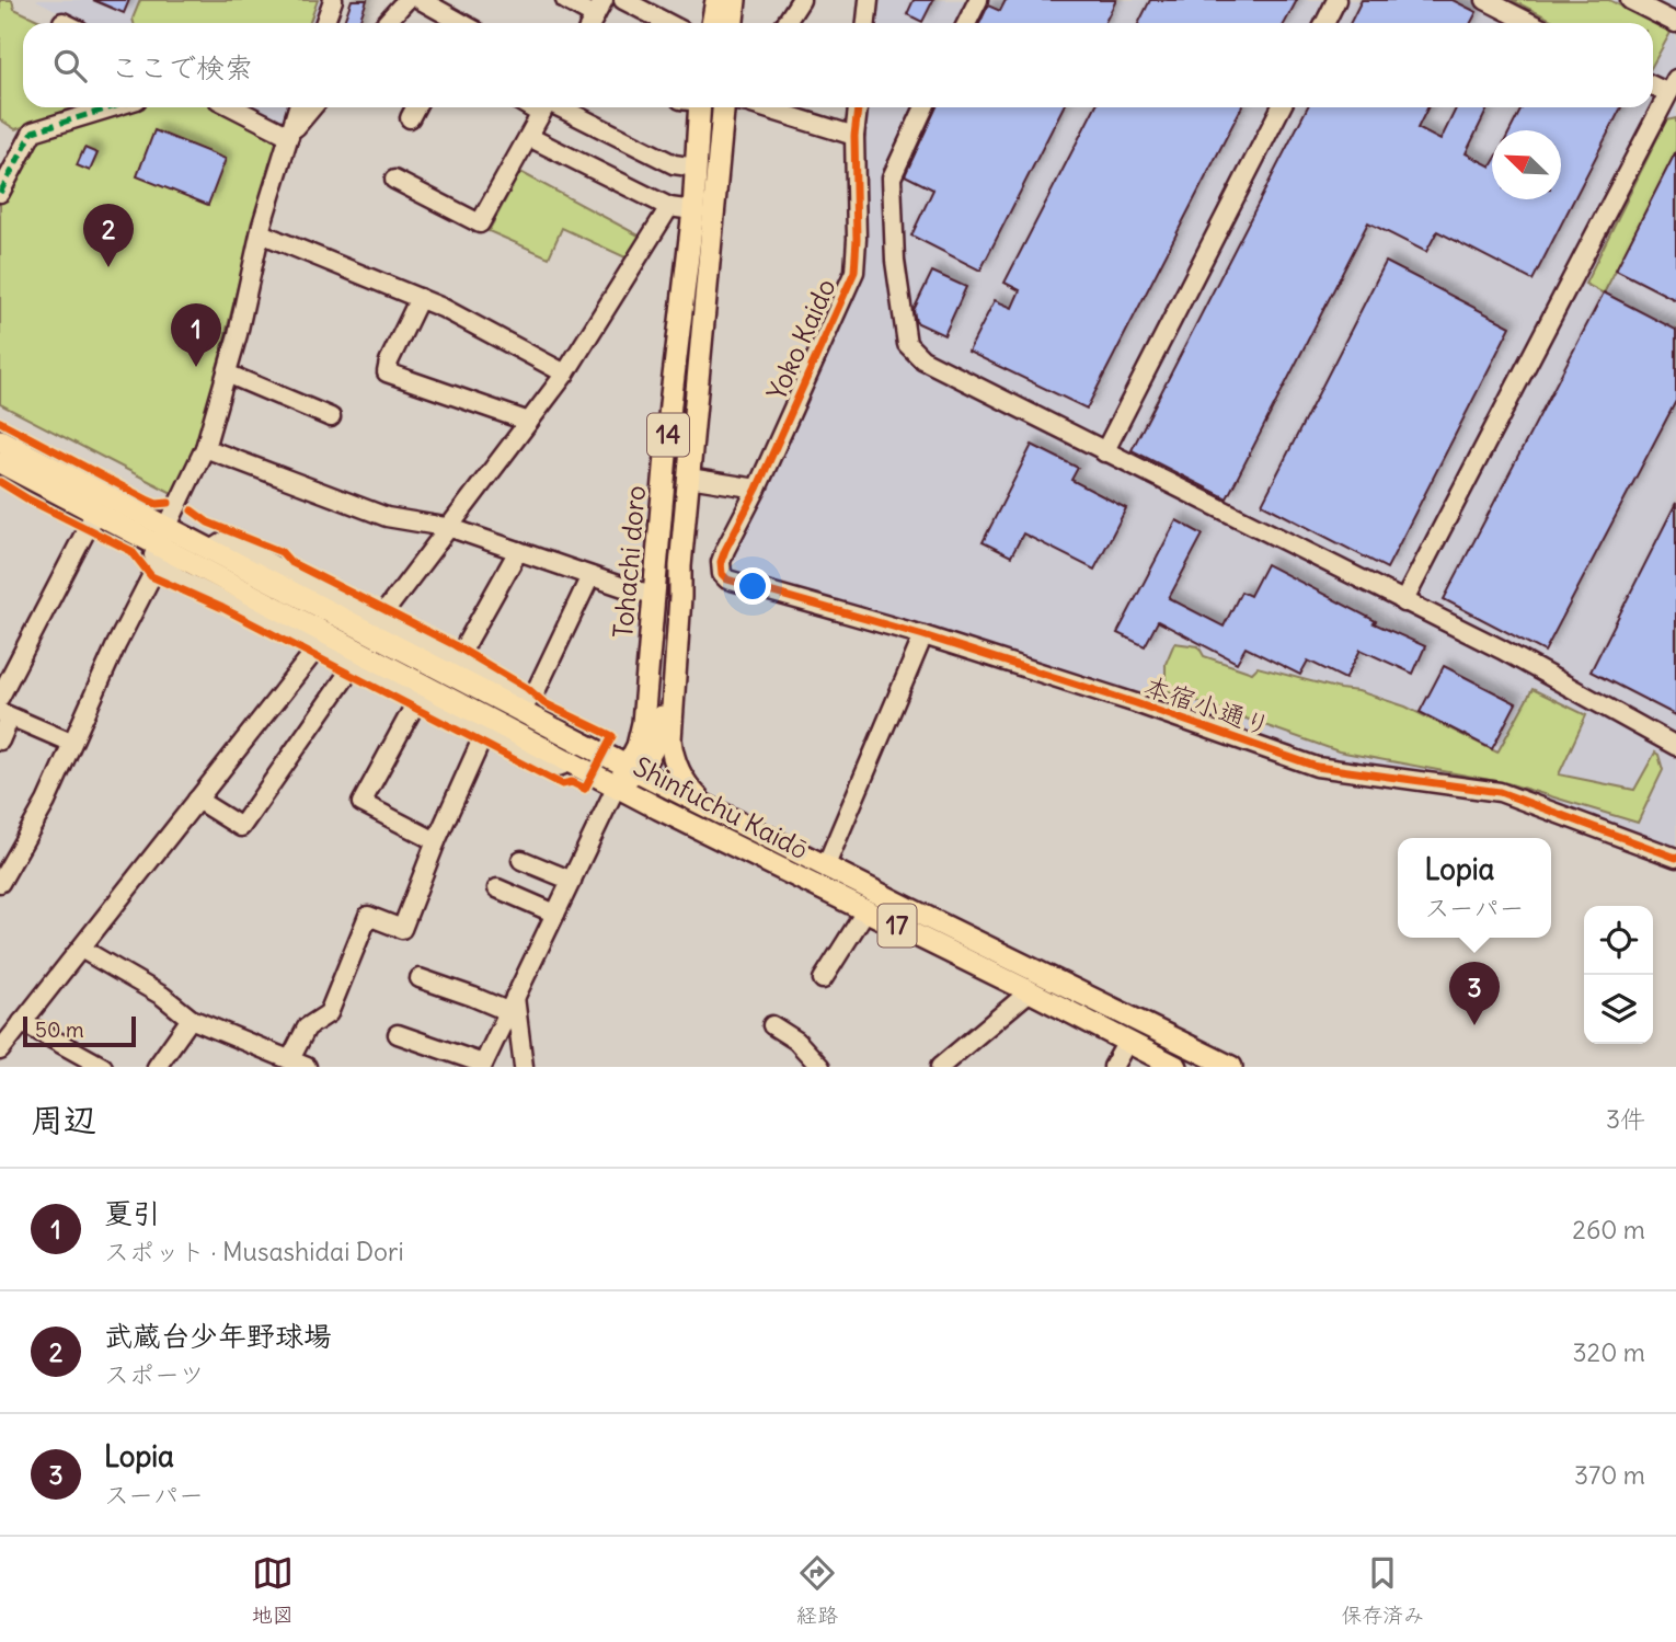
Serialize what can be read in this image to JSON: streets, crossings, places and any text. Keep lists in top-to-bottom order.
{
  "streets": {
    "main road": [
      "14",
      "Tohachi doro",
      "Shinfuchu Kaidō",
      "17"
    ],
    "street": ["Yoko Kaido", "本宿小通り"]
  },
  "crossings": [
    ["Yoko Kaido", "本宿小通り"],
    ["Tohachi doro", "Shinfuchu Kaidō"],
    ["Shinfuchu Kaidō", "17"]
  ],
  "scale_bar": "50 m",
  "north": "top left",
  "page": {
    "search": "ここで検索",
    "pins": ["2", "1", "3"],
    "popup": ["Lopia", "スーパー"],
    "scale": "50 m",
    "heading": ["周辺", "3件"],
    "list": [
      {
        "mark": "1",
        "name": "夏引",
        "note": "スポット · Musashidai Dori",
        "value": "260 m"
      },
      {
        "mark": "2",
        "name": "武蔵台少年野球場",
        "note": "スポーツ",
        "value": "320 m"
      },
      {
        "mark": "3",
        "name": "Lopia",
        "note": "スーパー",
        "value": "370 m"
      }
    ],
    "nav": ["地図", "経路", "保存済み"]
  }
}
